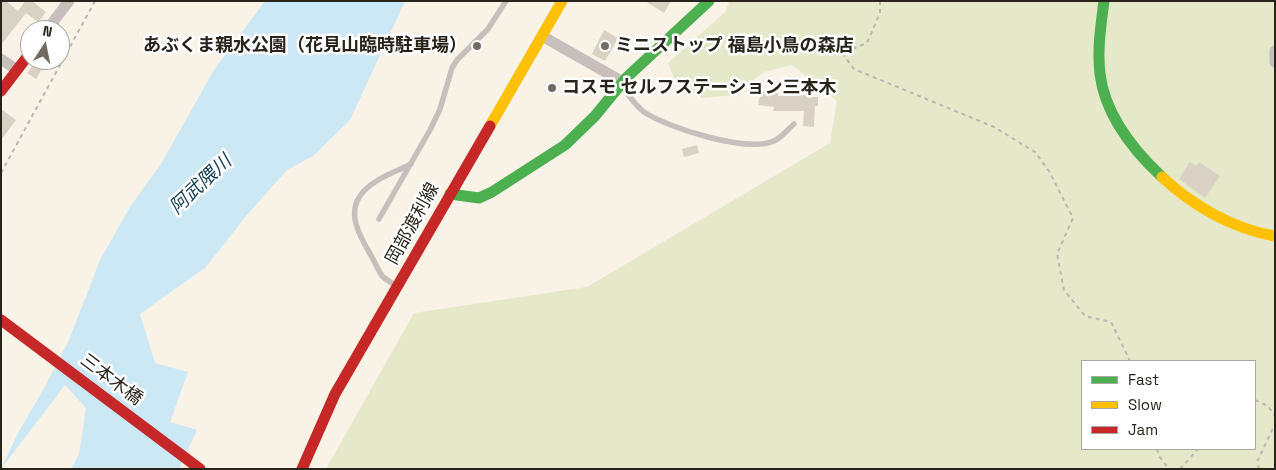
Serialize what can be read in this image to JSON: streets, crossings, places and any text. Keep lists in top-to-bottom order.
{
  "streets": {
    "street": ["岡部渡利線", "三本木橋"]
  },
  "water": ["阿武隈川"],
  "places": ["あぶくま親水公園（花見山臨時駐車場）", "ミニストップ 福島小鳥の森店", "コスモ セルフステーション三本木"],
  "legend": ["Fast", "Slow", "Jam"],
  "north": "top"
}
